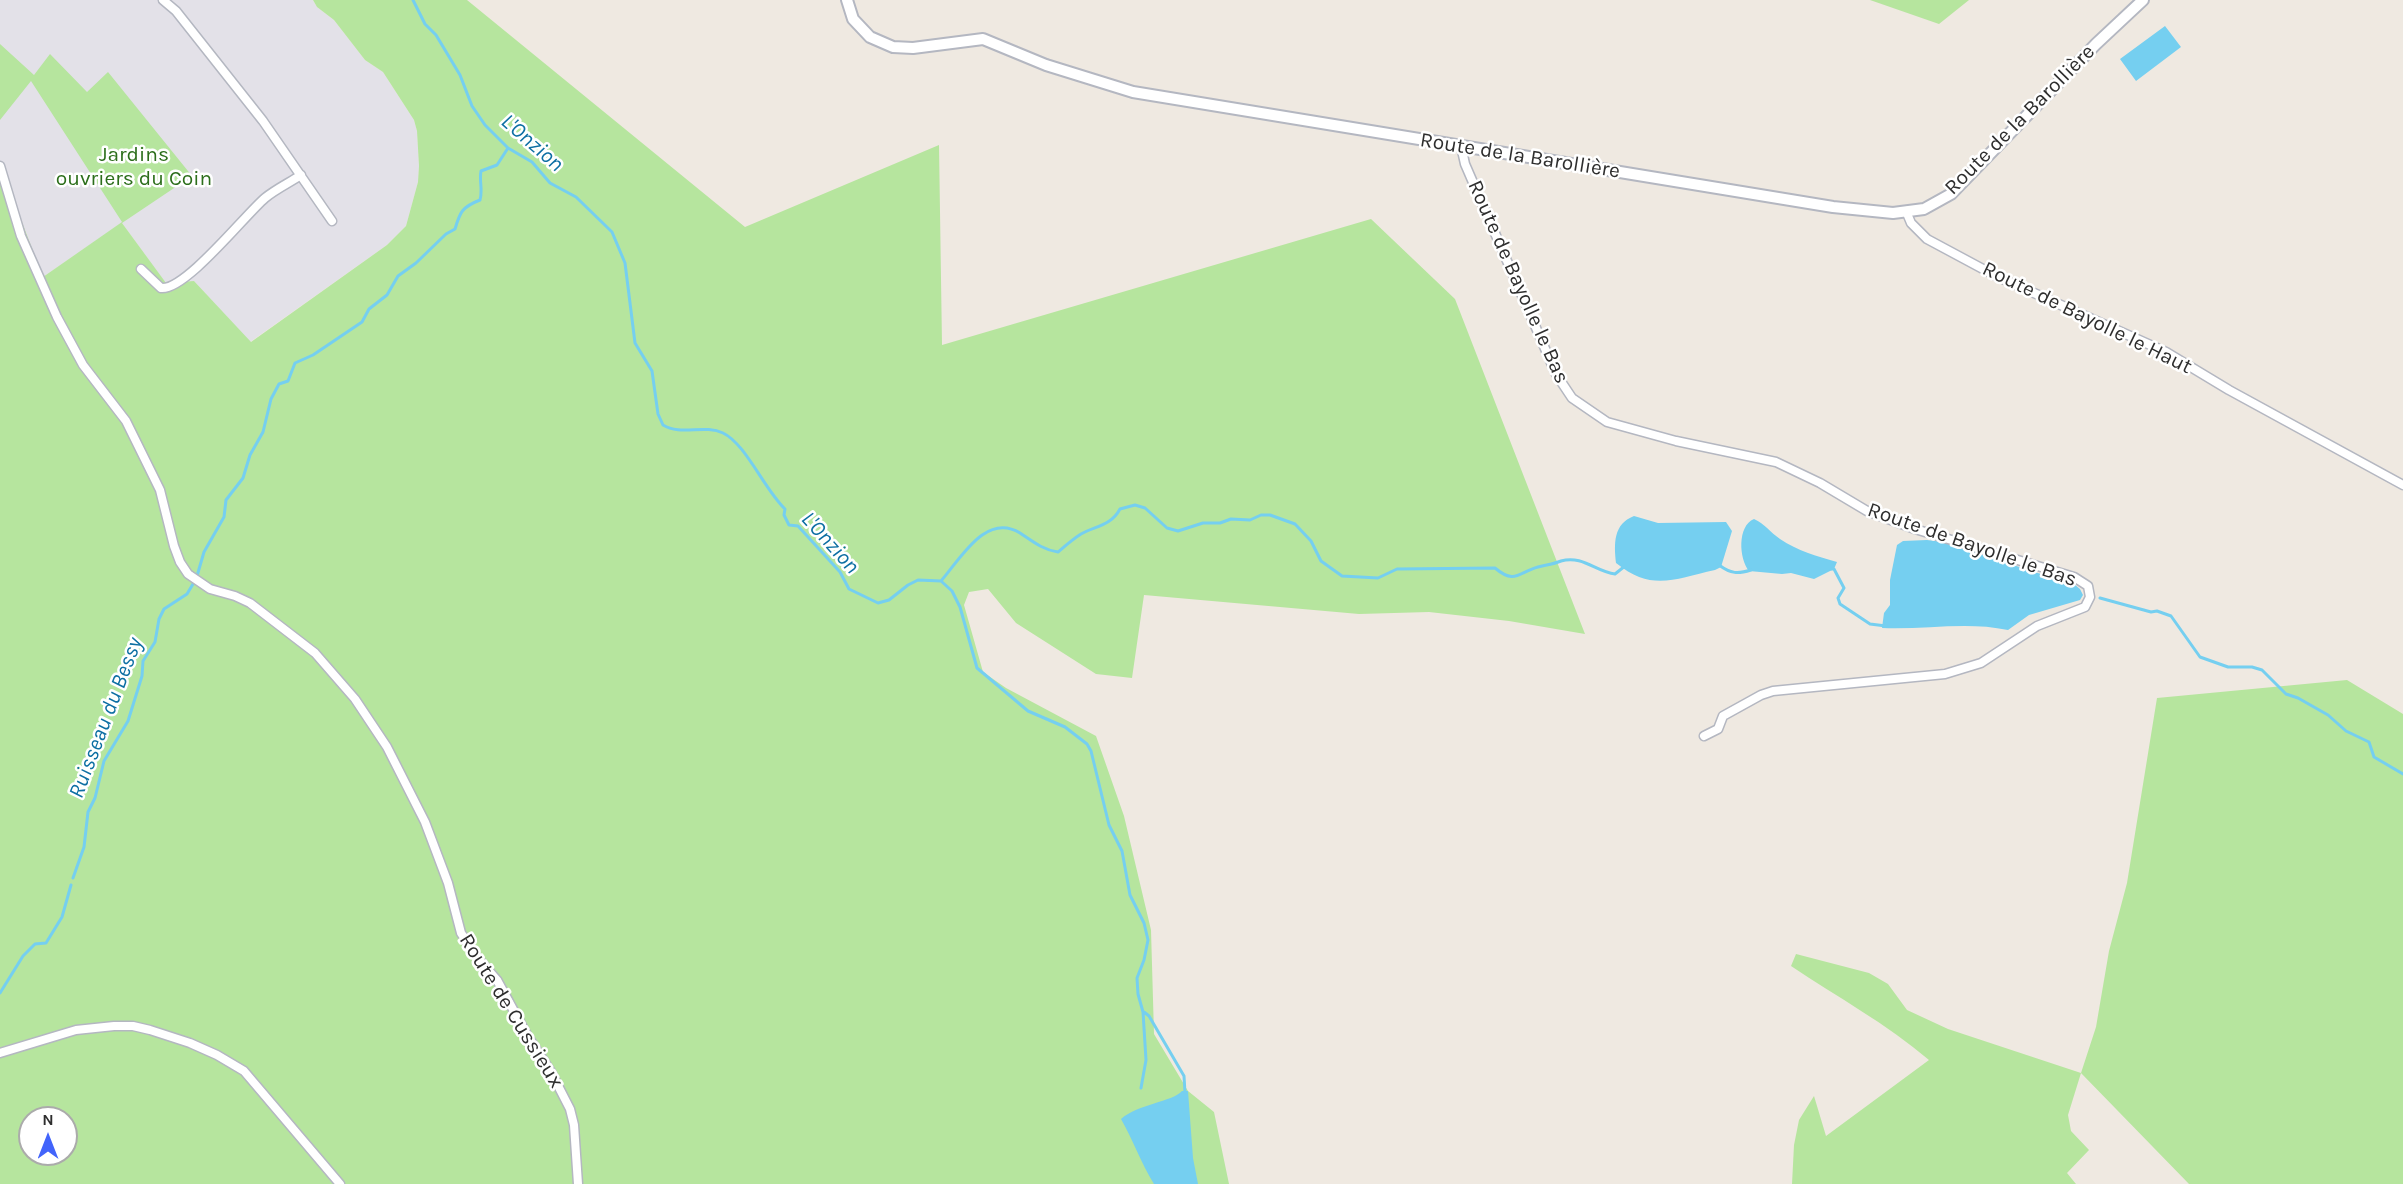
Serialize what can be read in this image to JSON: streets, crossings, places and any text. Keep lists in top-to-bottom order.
{
  "streets": {
    "main road": ["Route de la Barollière"],
    "street": ["Route de Bayolle le Bas", "Route de Bayolle le Haut", "Route de Cussieux"]
  },
  "crossings": [
    ["Route de la Barollière", "Route de Bayolle le Bas"],
    ["Route de la Barollière", "Route de Bayolle le Haut"]
  ],
  "water": ["L'Onzion", "Ruisseau du Bessy"],
  "parks": ["Jardins ouvriers du Coin"],
  "north": "top"
}
